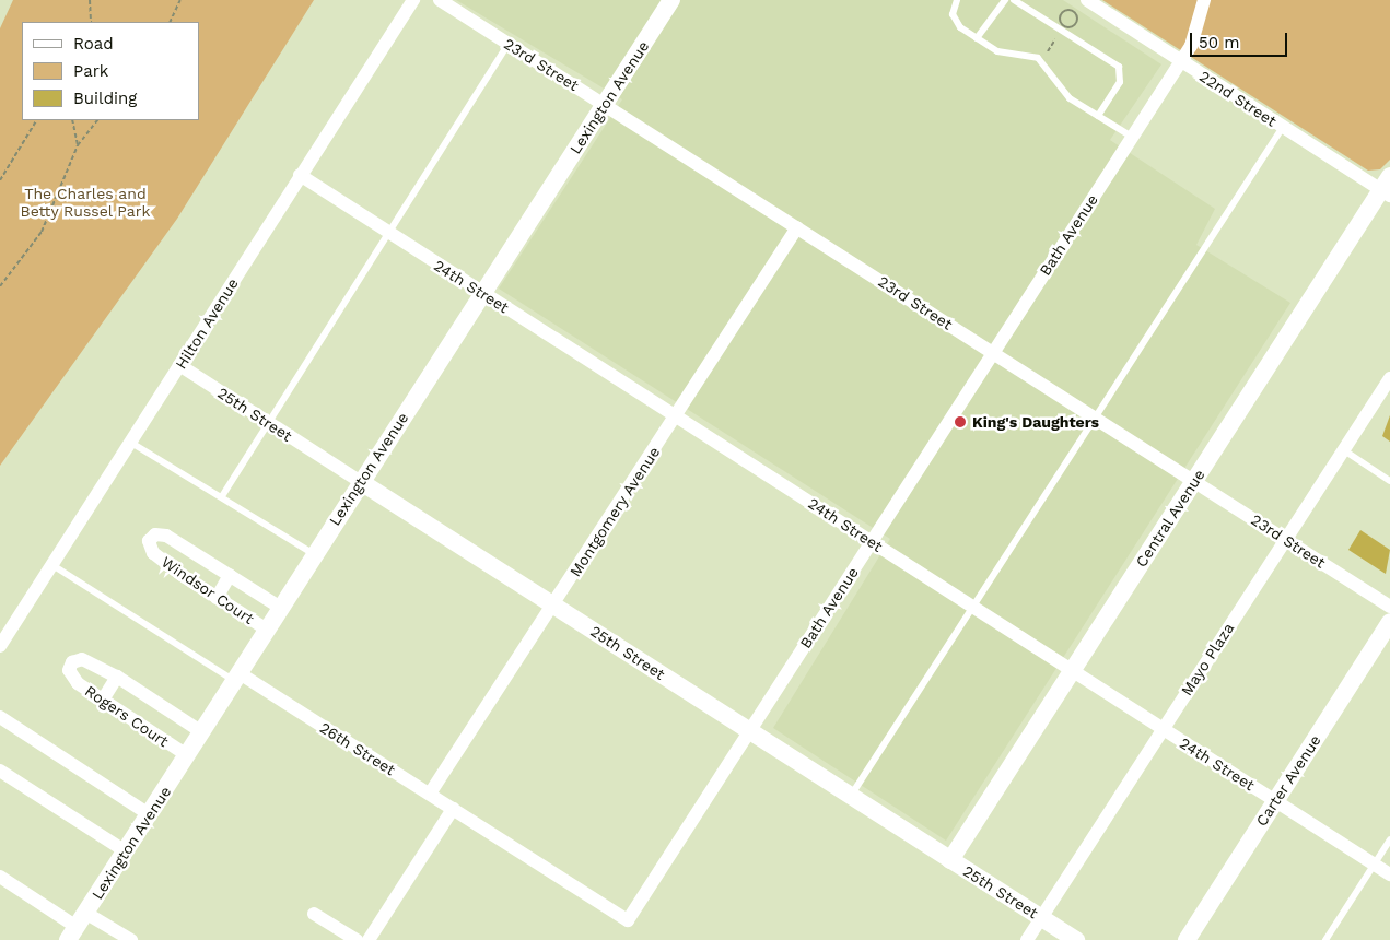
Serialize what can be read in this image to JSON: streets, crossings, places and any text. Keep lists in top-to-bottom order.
{
  "streets": {
    "street": [
      "23rd Street",
      "Lexington Avenue",
      "22nd Street",
      "Bath Avenue",
      "24th Street",
      "Hilton Avenue",
      "25th Street",
      "Montgomery Avenue",
      "Central Avenue",
      "Windsor Court",
      "Mayo Plaza",
      "Rogers Court",
      "26th Street",
      "Carter Avenue"
    ]
  },
  "crossings": [
    ["23rd Street", "Lexington Avenue"],
    ["23rd Street", "Bath Avenue"],
    ["23rd Street", "Montgomery Avenue"],
    ["23rd Street", "Central Avenue"],
    ["23rd Street", "Mayo Plaza"],
    ["Lexington Avenue", "24th Street"],
    ["Lexington Avenue", "25th Street"],
    ["Lexington Avenue", "Windsor Court"],
    ["Lexington Avenue", "Rogers Court"],
    ["Lexington Avenue", "26th Street"],
    ["22nd Street", "Bath Avenue"],
    ["22nd Street", "Central Avenue"],
    ["Bath Avenue", "24th Street"],
    ["Bath Avenue", "25th Street"],
    ["Bath Avenue", "26th Street"],
    ["24th Street", "Hilton Avenue"],
    ["24th Street", "Montgomery Avenue"],
    ["24th Street", "Central Avenue"],
    ["24th Street", "Mayo Plaza"],
    ["24th Street", "Carter Avenue"],
    ["Hilton Avenue", "25th Street"],
    ["25th Street", "Montgomery Avenue"],
    ["25th Street", "Central Avenue"],
    ["25th Street", "Mayo Plaza"],
    ["Montgomery Avenue", "26th Street"]
  ],
  "parks": ["The Charles and Betty Russel Park"],
  "places": ["King's Daughters"],
  "legend": ["Road", "Park", "Building"],
  "scale_bar": "50 m"
}
